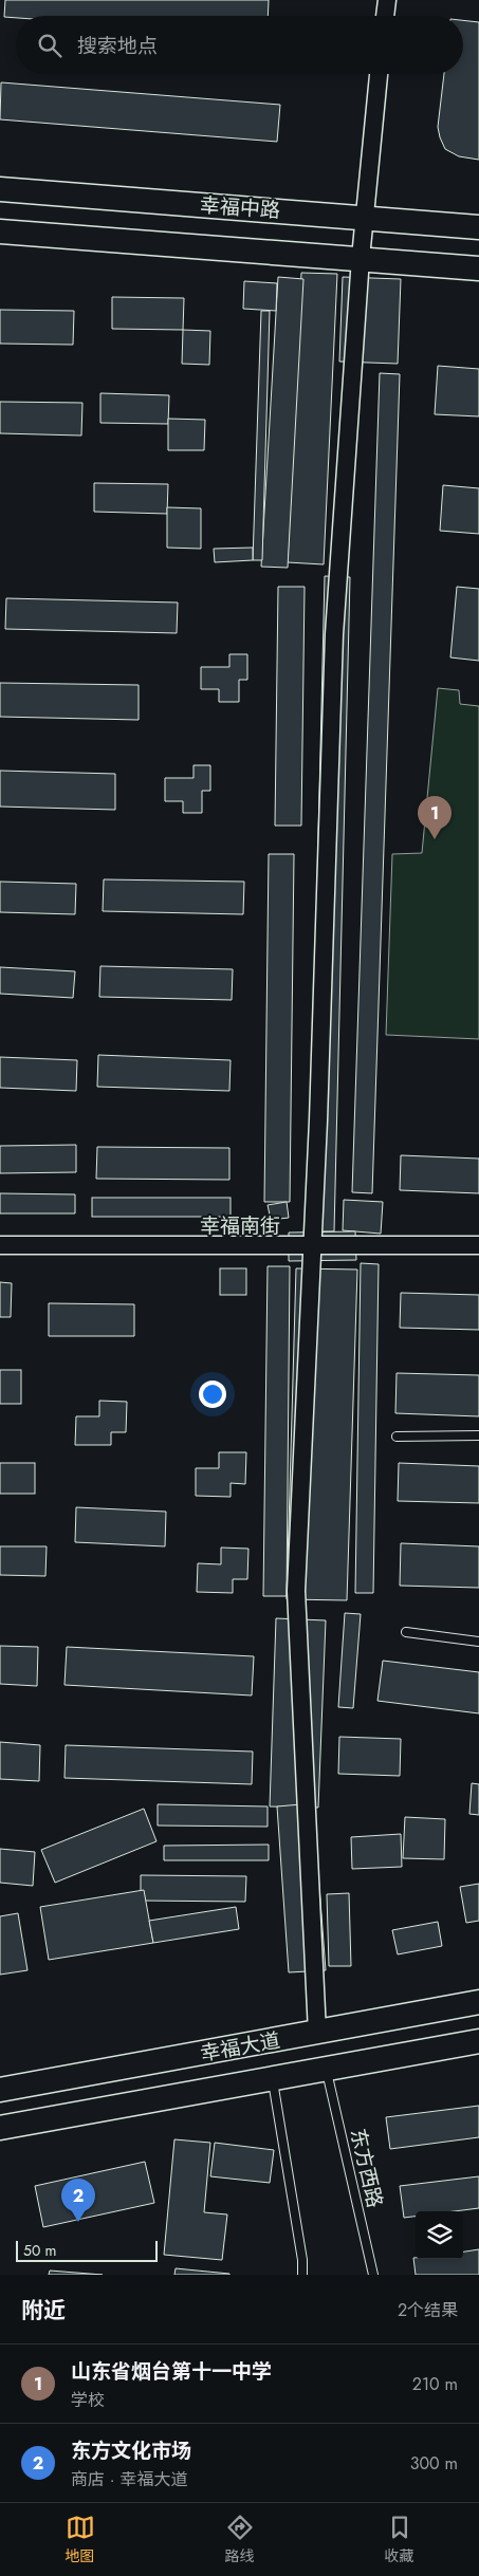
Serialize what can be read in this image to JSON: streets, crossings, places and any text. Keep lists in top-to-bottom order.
{
  "streets": {
    "main road": ["幸福中路", "幸福大道"],
    "street": ["幸福南街"],
    "lane": ["东方西路"]
  },
  "crossings": [
    ["幸福大道", "东方西路"]
  ],
  "scale_bar": "50 m",
  "page": {
    "search": "搜索地点",
    "pins": ["1", "2"],
    "scale": "50 m",
    "heading": ["附近", "2个结果"],
    "list": [
      {
        "mark": "1",
        "name": "山东省烟台第十一中学",
        "note": "学校",
        "value": "210 m"
      },
      {
        "mark": "2",
        "name": "东方文化市场",
        "note": "商店 · 幸福大道",
        "value": "300 m"
      }
    ],
    "nav": ["地图", "路线", "收藏"]
  }
}
